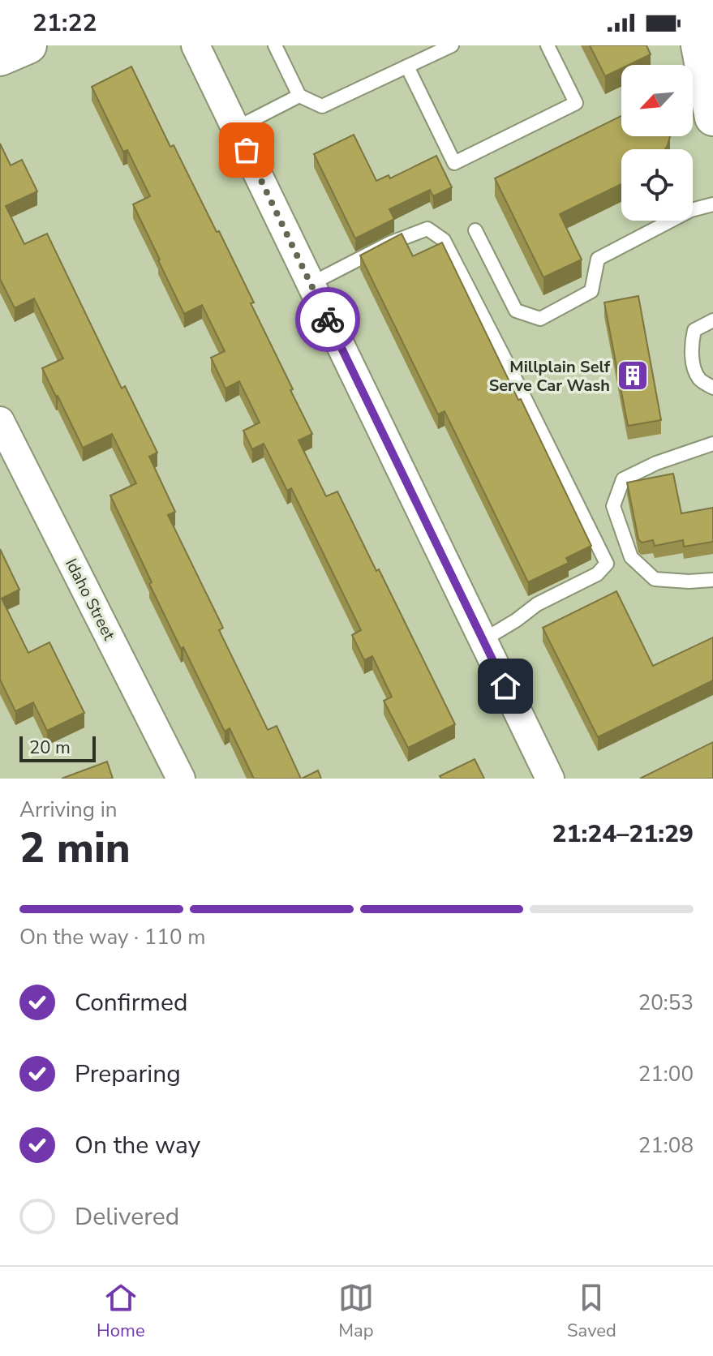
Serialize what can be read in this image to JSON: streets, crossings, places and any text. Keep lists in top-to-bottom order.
{
  "streets": {
    "street": ["Idaho Street"]
  },
  "places": {
    "building": ["Millplain Self Serve Car Wash"]
  },
  "scale_bar": "20 m",
  "north": "bottom left",
  "page": {
    "status": "21:22",
    "scale": "20 m",
    "heading": ["2 min", "Arriving in", "21:24–21:29"],
    "bar": "On the way · 110 m",
    "list": [
      ["Confirmed", "20:53"],
      ["Preparing", "21:00"],
      ["On the way", "21:08"],
      "Delivered"
    ],
    "tabs": ["Home", "Map", "Saved"]
  }
}
